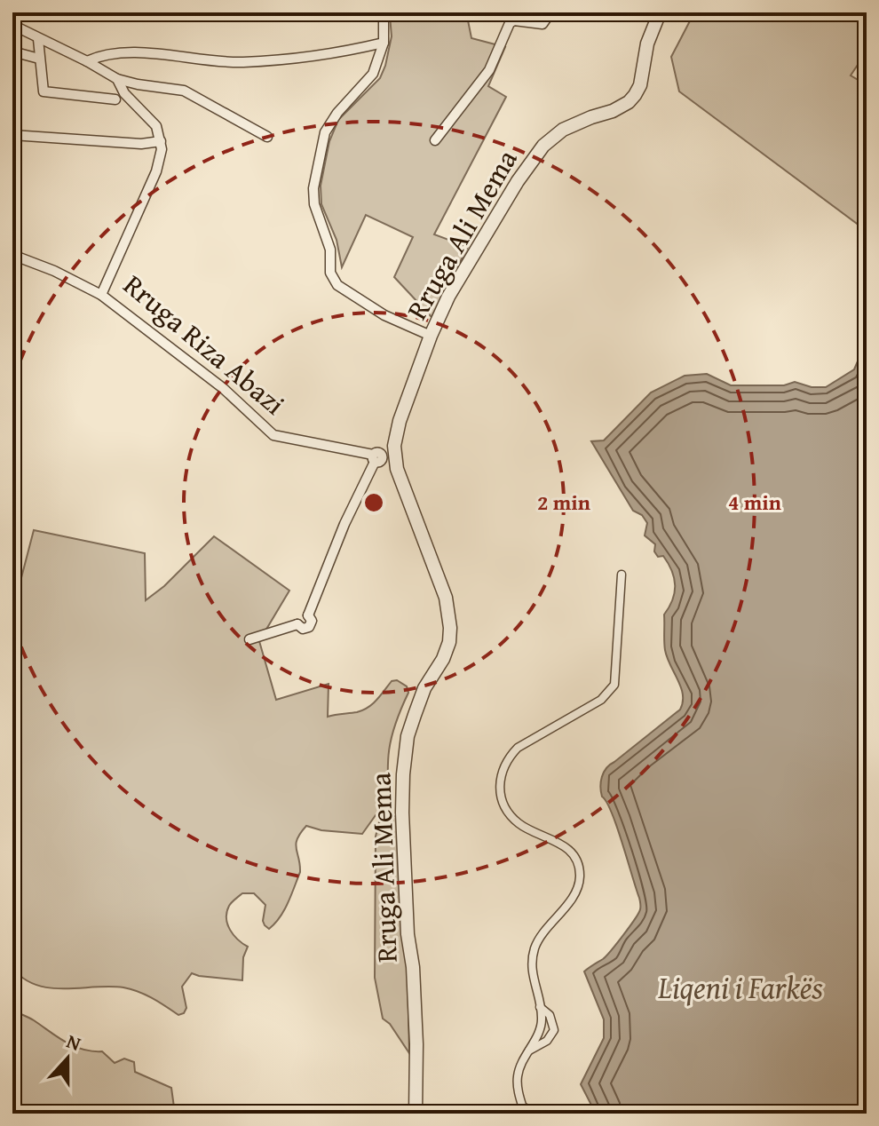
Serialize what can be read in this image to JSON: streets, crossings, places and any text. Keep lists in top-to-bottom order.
{
  "streets": {
    "street": ["Rruga Ali Mema", "Rruga Riza Abazi"]
  },
  "crossings": [
    ["Rruga Ali Mema", "Rruga Riza Abazi"]
  ],
  "water": ["Liqeni i Farkës"],
  "north": "top",
  "rings": ["2 min", "4 min"]
}
